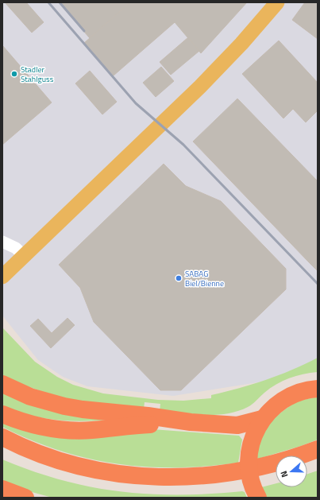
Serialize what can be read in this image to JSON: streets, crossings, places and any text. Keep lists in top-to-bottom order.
{
  "places": ["Stadler Stahlguss", "SABAG Biel/Bienne"],
  "north": "left"
}
